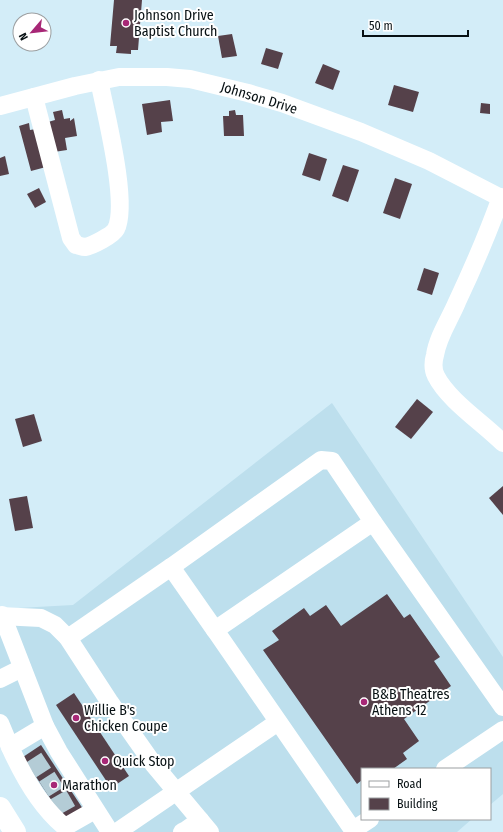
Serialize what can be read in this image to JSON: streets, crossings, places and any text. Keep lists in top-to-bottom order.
{
  "streets": {
    "street": ["Johnson Drive"]
  },
  "places": [
    "Johnson Drive Baptist Church",
    "B&B Theatres Athens 12",
    "Willie B's Chicken Coupe",
    "Quick Stop",
    "Marathon"
  ],
  "legend": ["Road", "Building"],
  "scale_bar": "50 m",
  "north": "bottom left"
}
